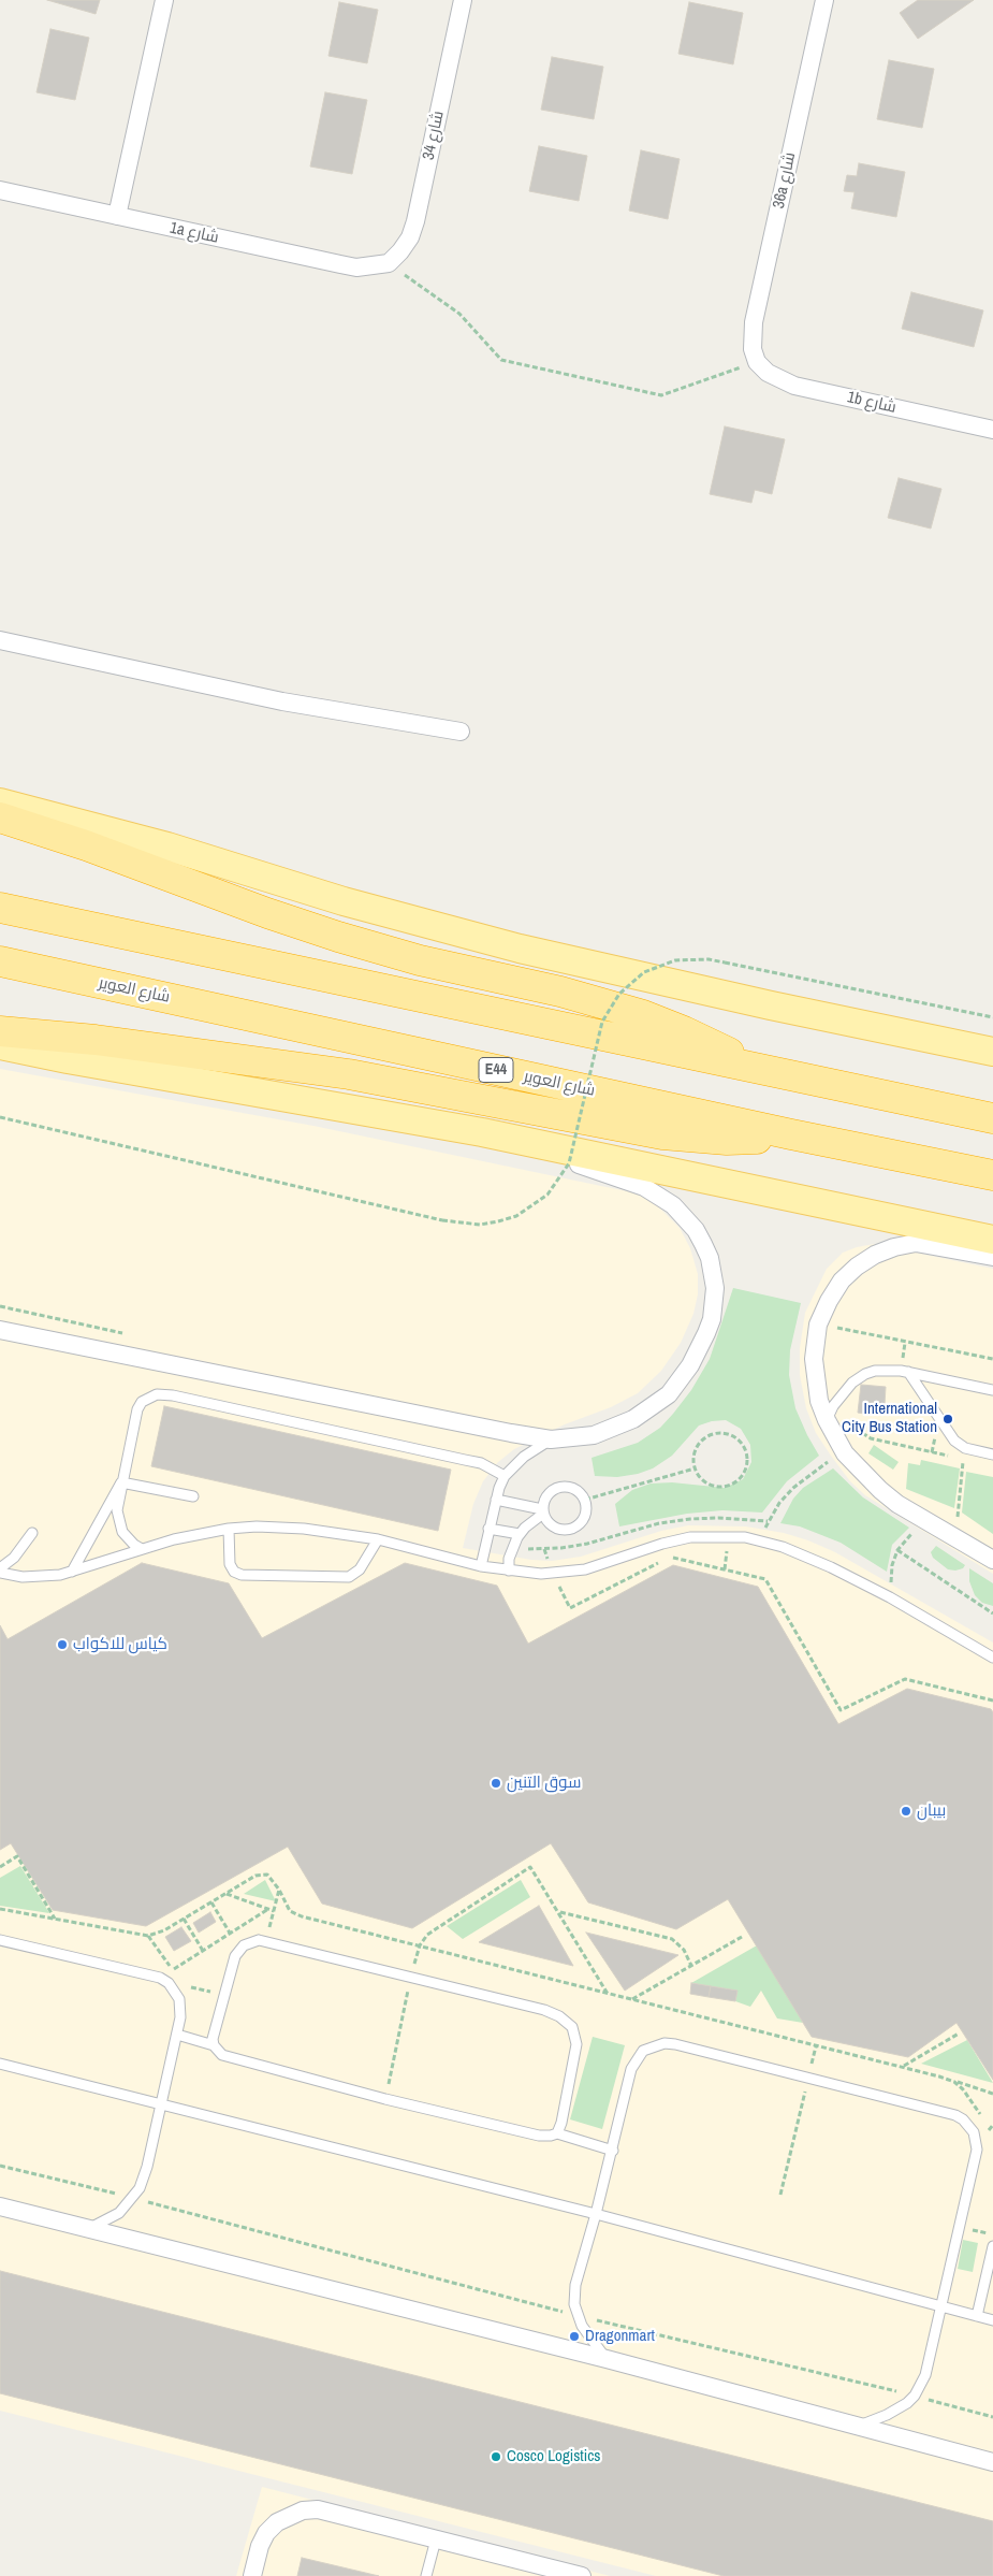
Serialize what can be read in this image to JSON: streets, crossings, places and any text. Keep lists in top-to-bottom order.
{
  "streets": {
    "highway": ["شارع العوير", "E44"],
    "street": [
      "شارع 34",
      "36a شارع",
      "1a شارع",
      "1b شارع"
    ]
  },
  "crossings": [
    ["شارع 34", "1a شارع"],
    ["36a شارع", "1b شارع"]
  ],
  "places": [
    "International City Bus Station",
    "كياس للاكواب",
    "سوق التنين",
    "بيبان",
    "Dragonmart",
    "Cosco Logistics"
  ]
}
